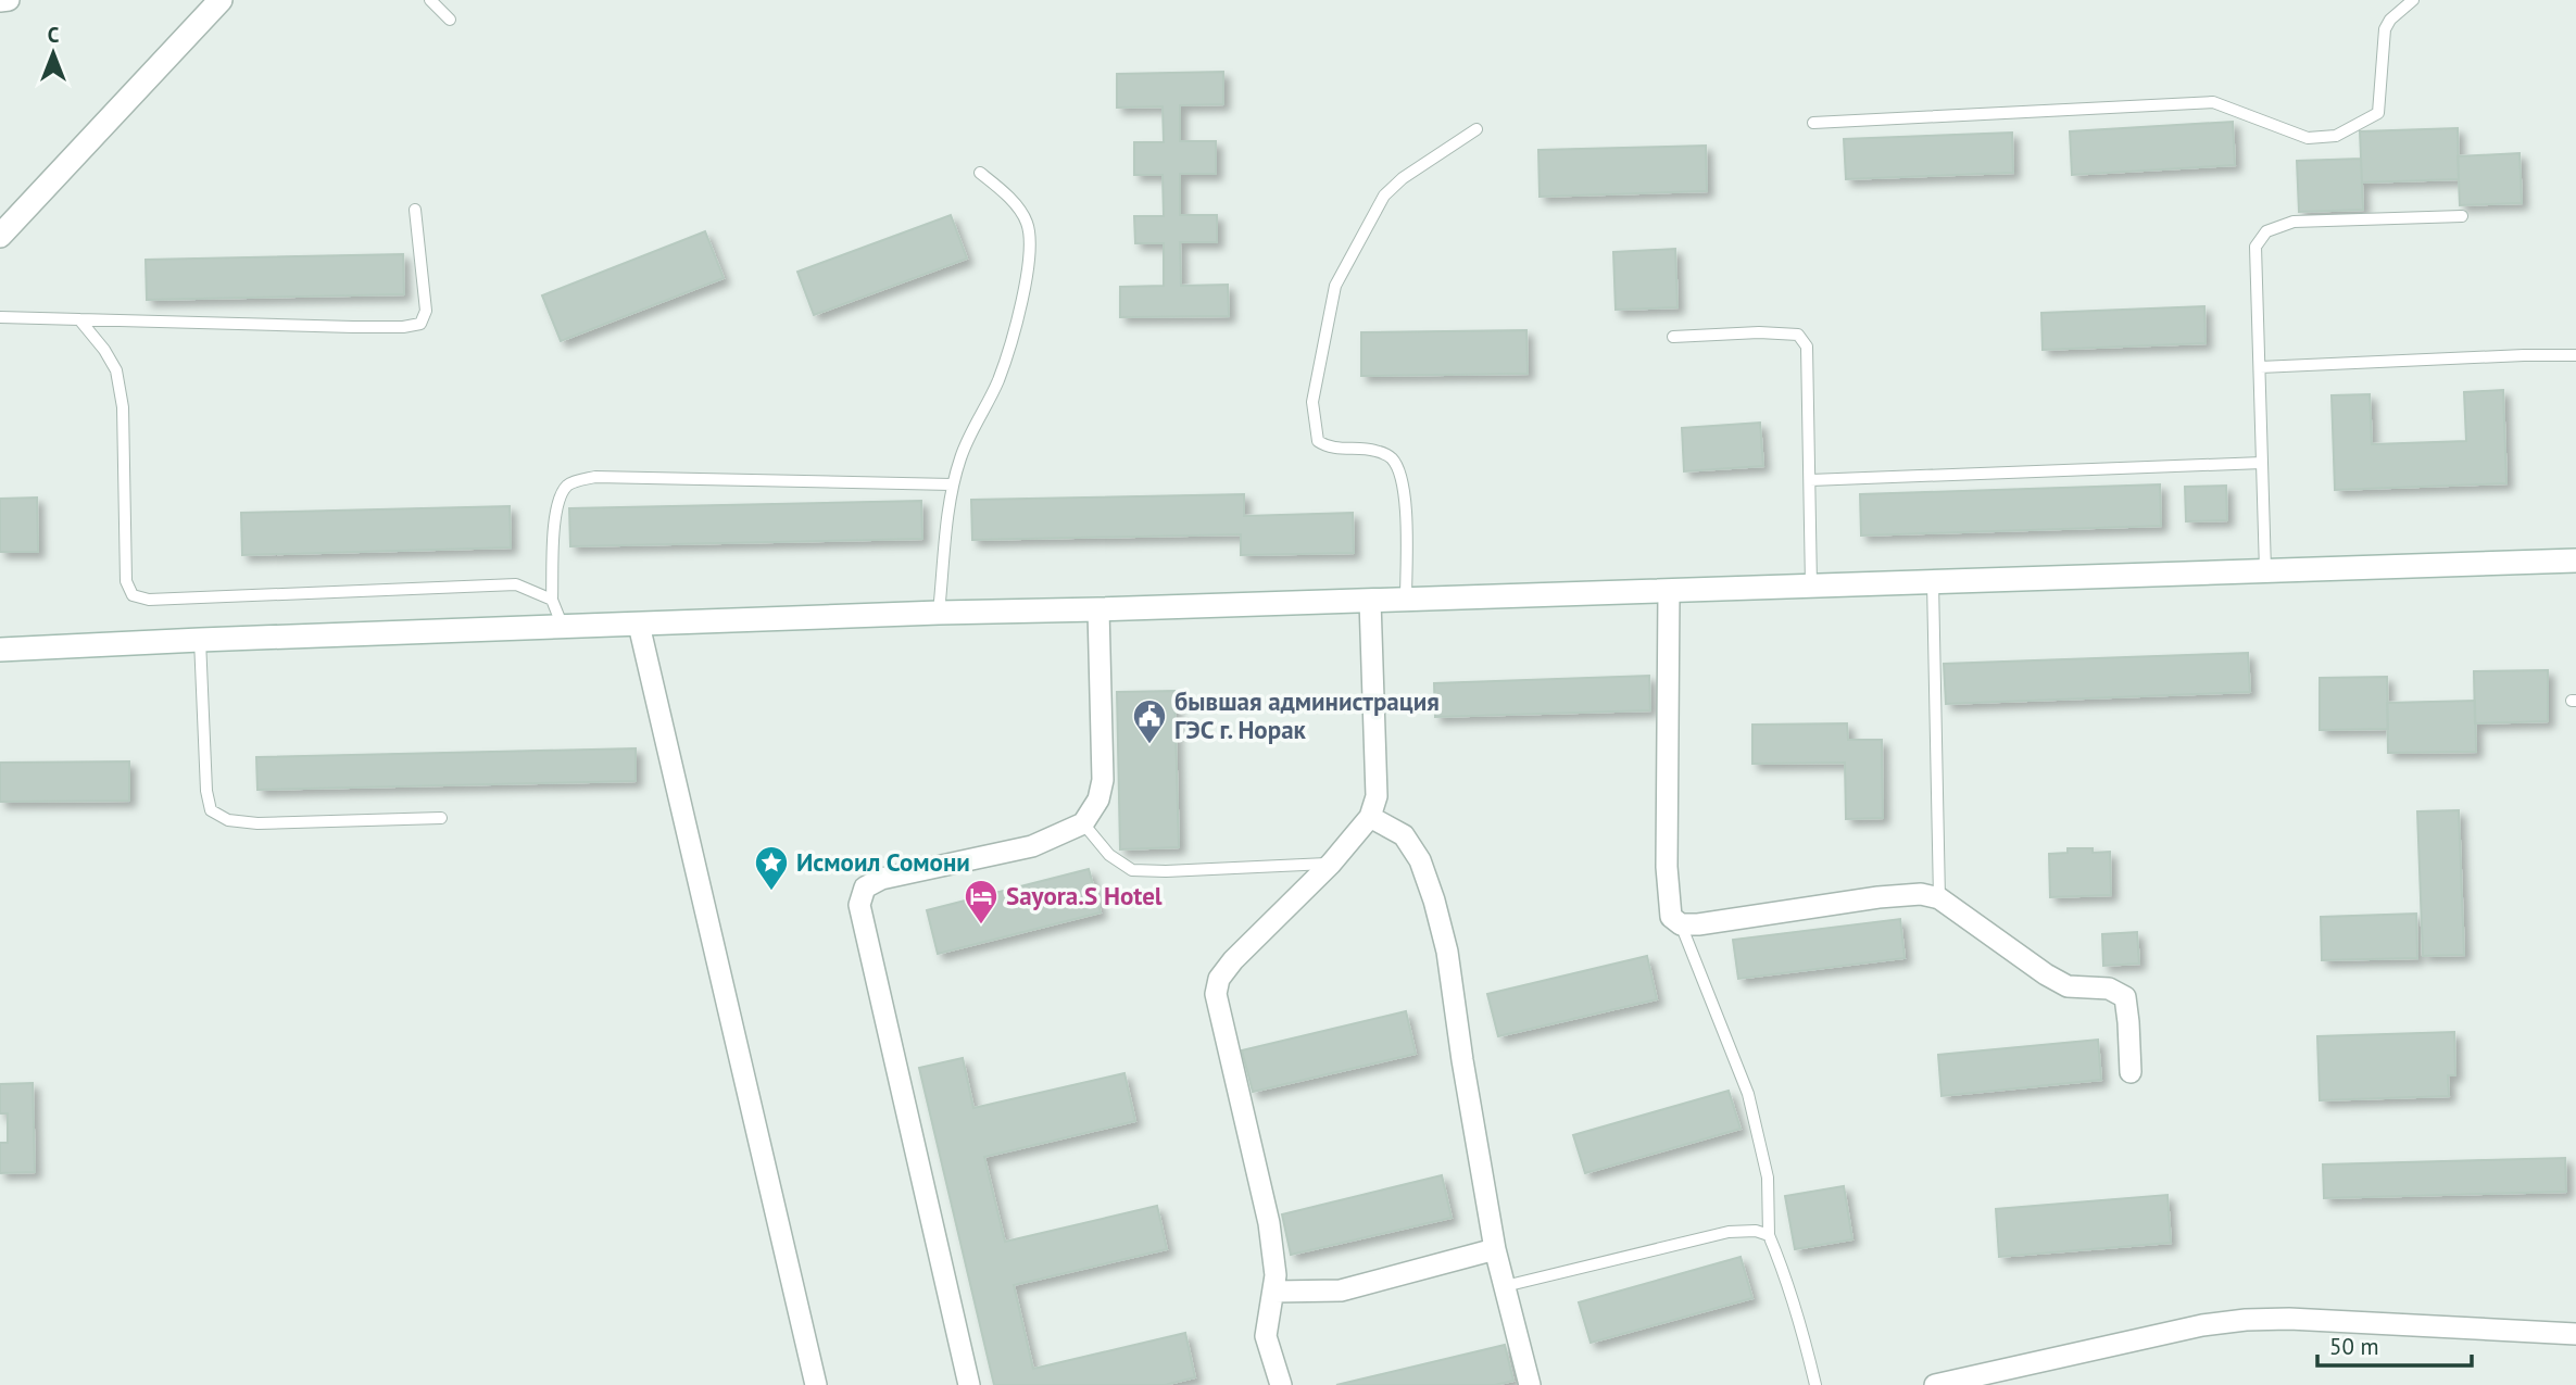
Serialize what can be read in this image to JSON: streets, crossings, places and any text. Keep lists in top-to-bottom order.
{
  "places": {
    "public building": ["бывшая администрация ГЭС г. Норак"],
    "place": ["Исмоил Сомони"],
    "hotel": ["Sayora.S Hotel"]
  },
  "scale_bar": "50 m",
  "north": "top"
}
